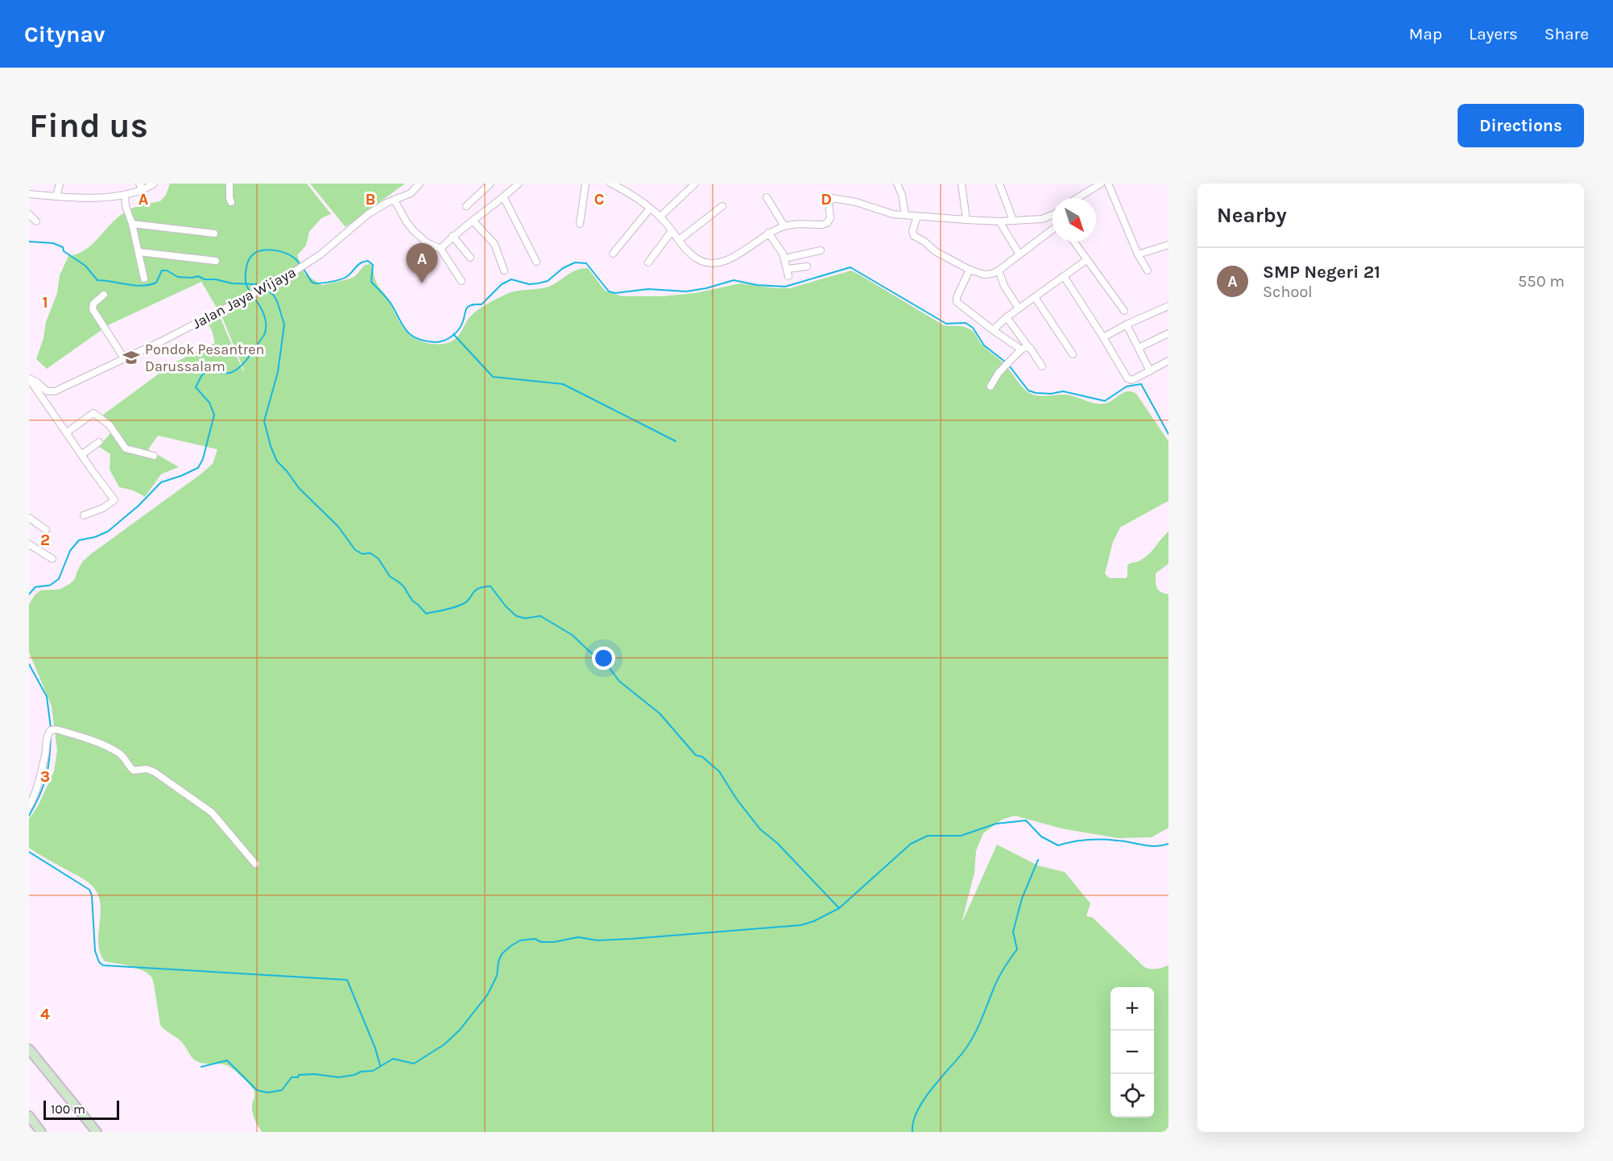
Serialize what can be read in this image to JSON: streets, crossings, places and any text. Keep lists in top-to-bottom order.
{
  "streets": {
    "street": ["Jalan Jaya Wijaya"]
  },
  "places": {
    "school or university": ["Pondok Pesantren Darussalam"]
  },
  "scale_bar": "100 m",
  "north": "bottom right",
  "page": {
    "header": "Citynav",
    "nav": ["Map", "Layers", "Share"],
    "buttons": "Directions",
    "title": "Find us",
    "heading": "Nearby",
    "pins": "A",
    "list": [
      {
        "mark": "A",
        "name": "SMP Negeri 21",
        "note": "School",
        "value": "550 m"
      }
    ],
    "map_buttons": ["+", "−"],
    "scale": "100 m"
  },
  "grid": {
    "columns": [
      "A",
      "B",
      "C",
      "D"
    ],
    "rows": [
      "1",
      "2",
      "3",
      "4"
    ]
  }
}
